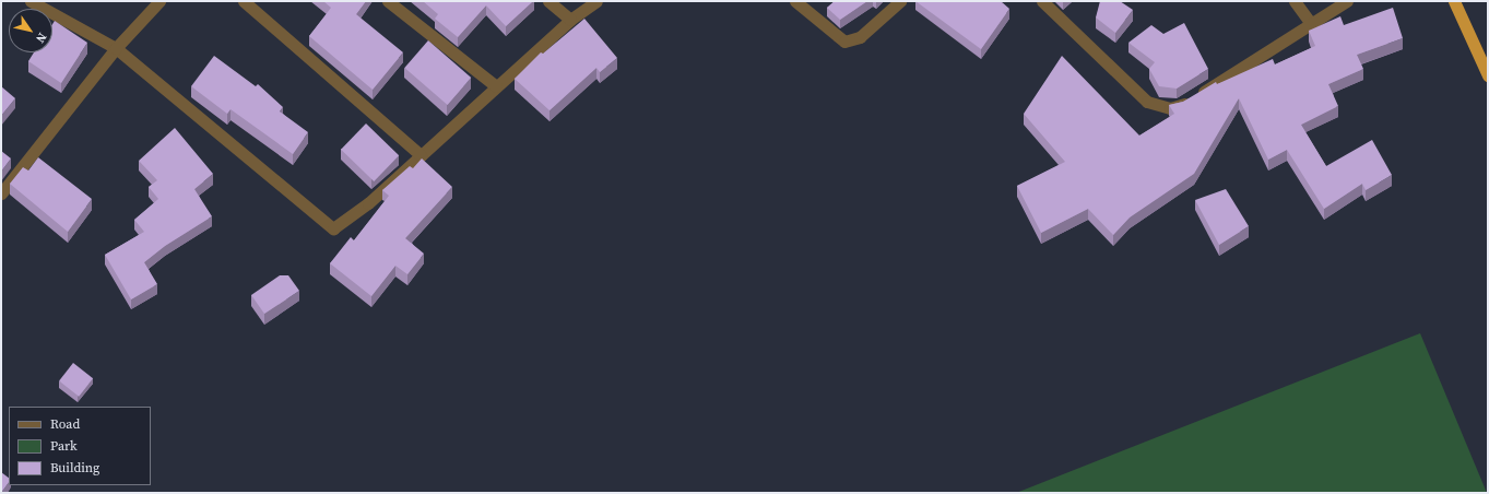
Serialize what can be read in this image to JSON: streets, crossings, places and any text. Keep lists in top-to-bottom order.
{
  "legend": ["Road", "Park", "Building"],
  "north": "bottom right"
}
